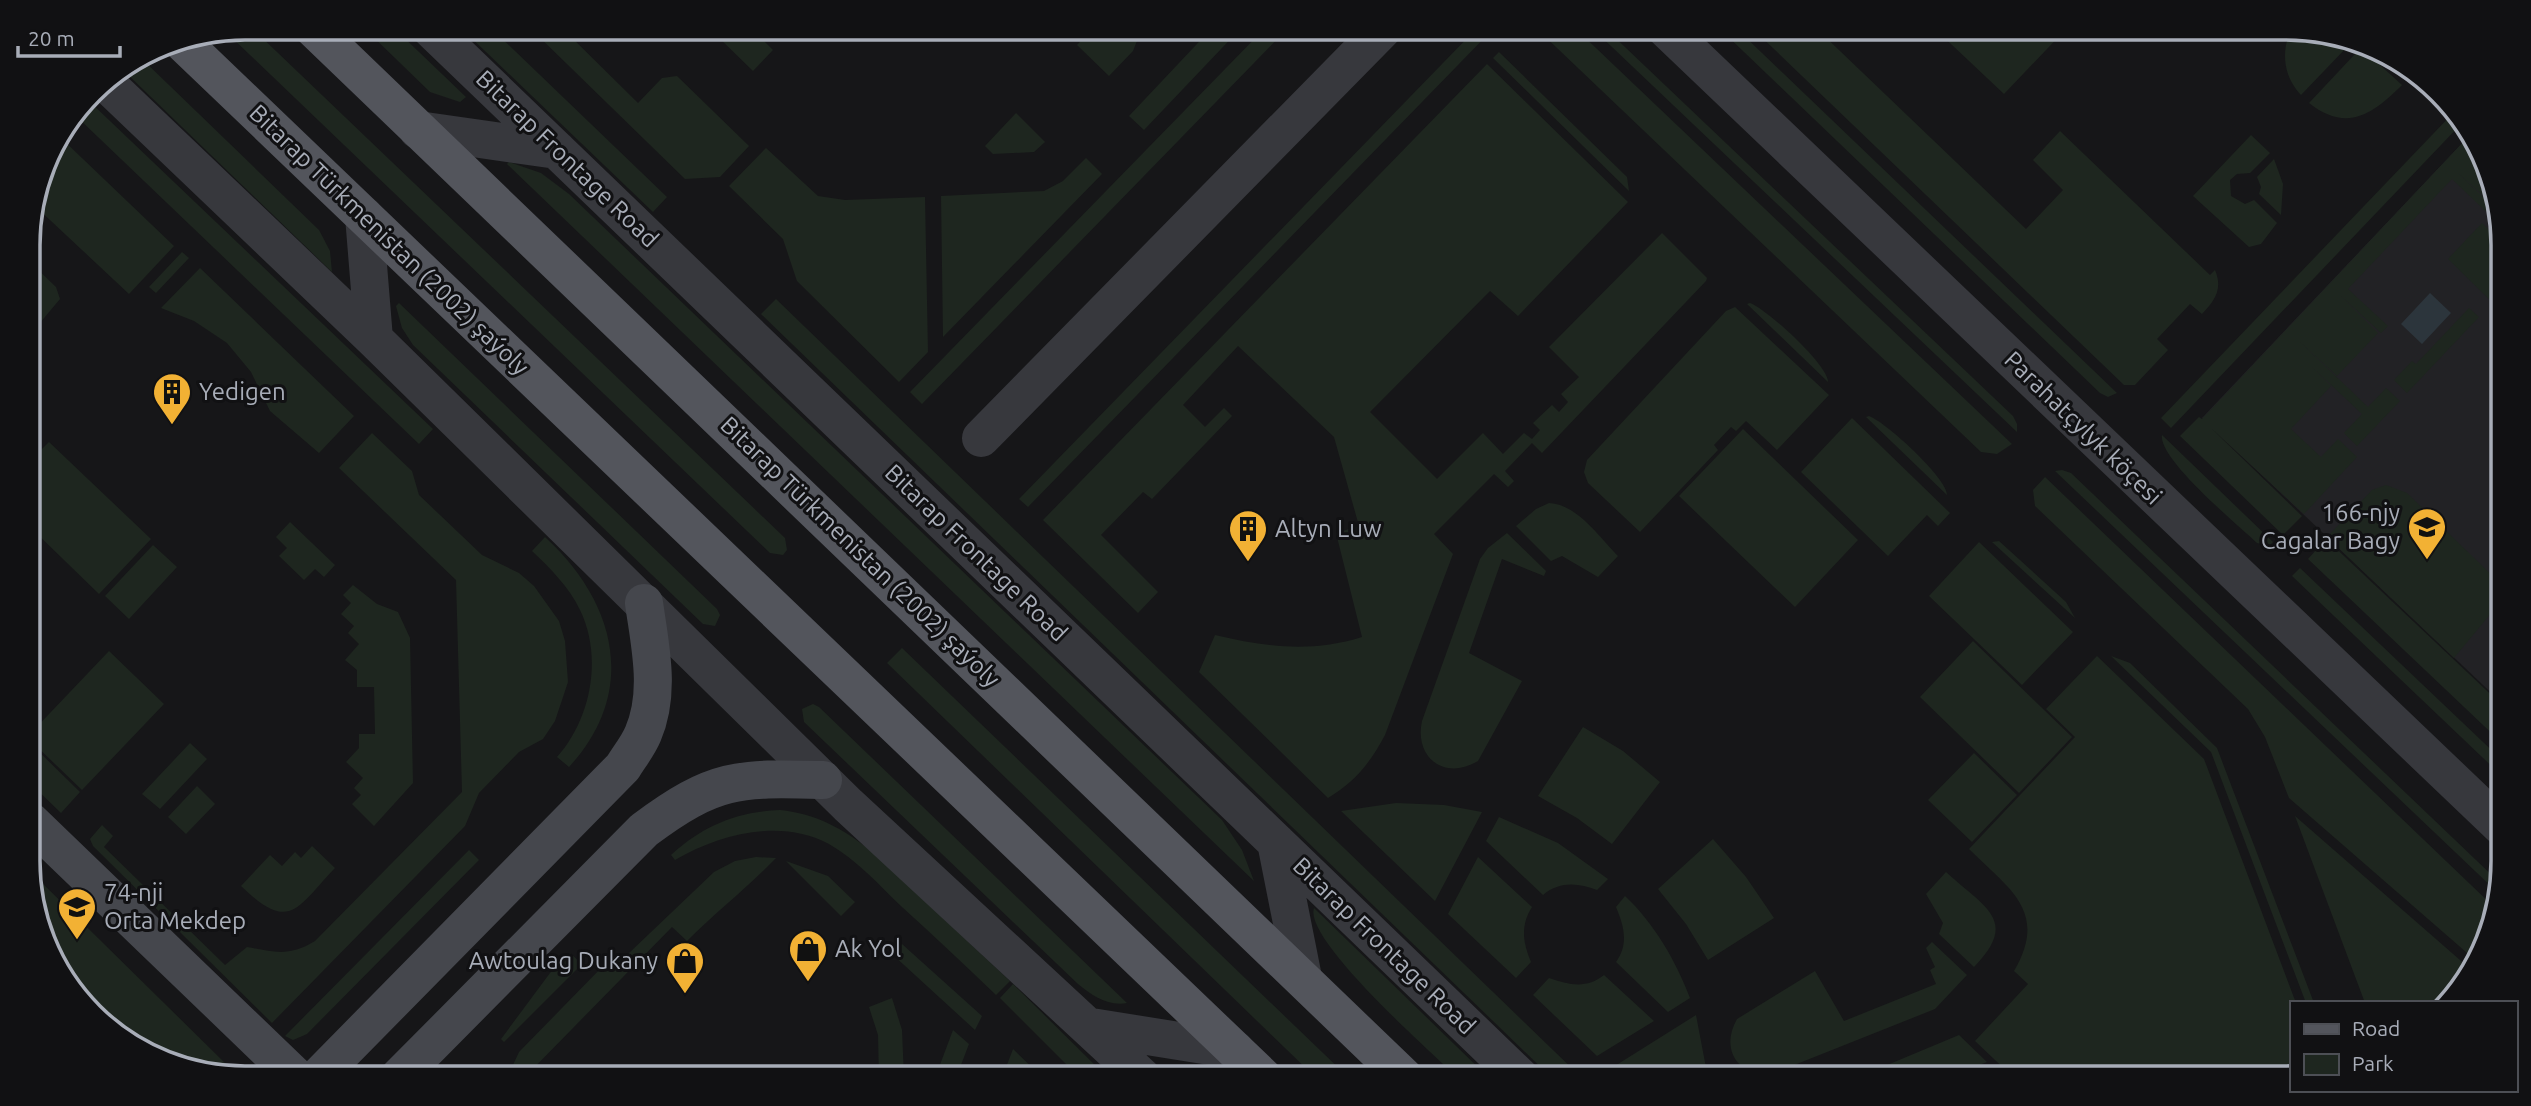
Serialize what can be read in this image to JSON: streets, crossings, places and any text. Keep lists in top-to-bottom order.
{
  "streets": {
    "main road": ["Bitarap Türkmenistan (2002) şaýoly"],
    "street": ["Bitarap Frontage Road", "Parahatçylyk köçesi"]
  },
  "places": {
    "building": ["Yedigen", "Altyn Luw"],
    "school or university": ["166-njy Cagalar Bagy", "74-nji Orta Mekdep"],
    "shop": ["Ak Yol", "Awtoulag Dukany"]
  },
  "legend": ["Road", "Park"],
  "scale_bar": "20 m"
}
